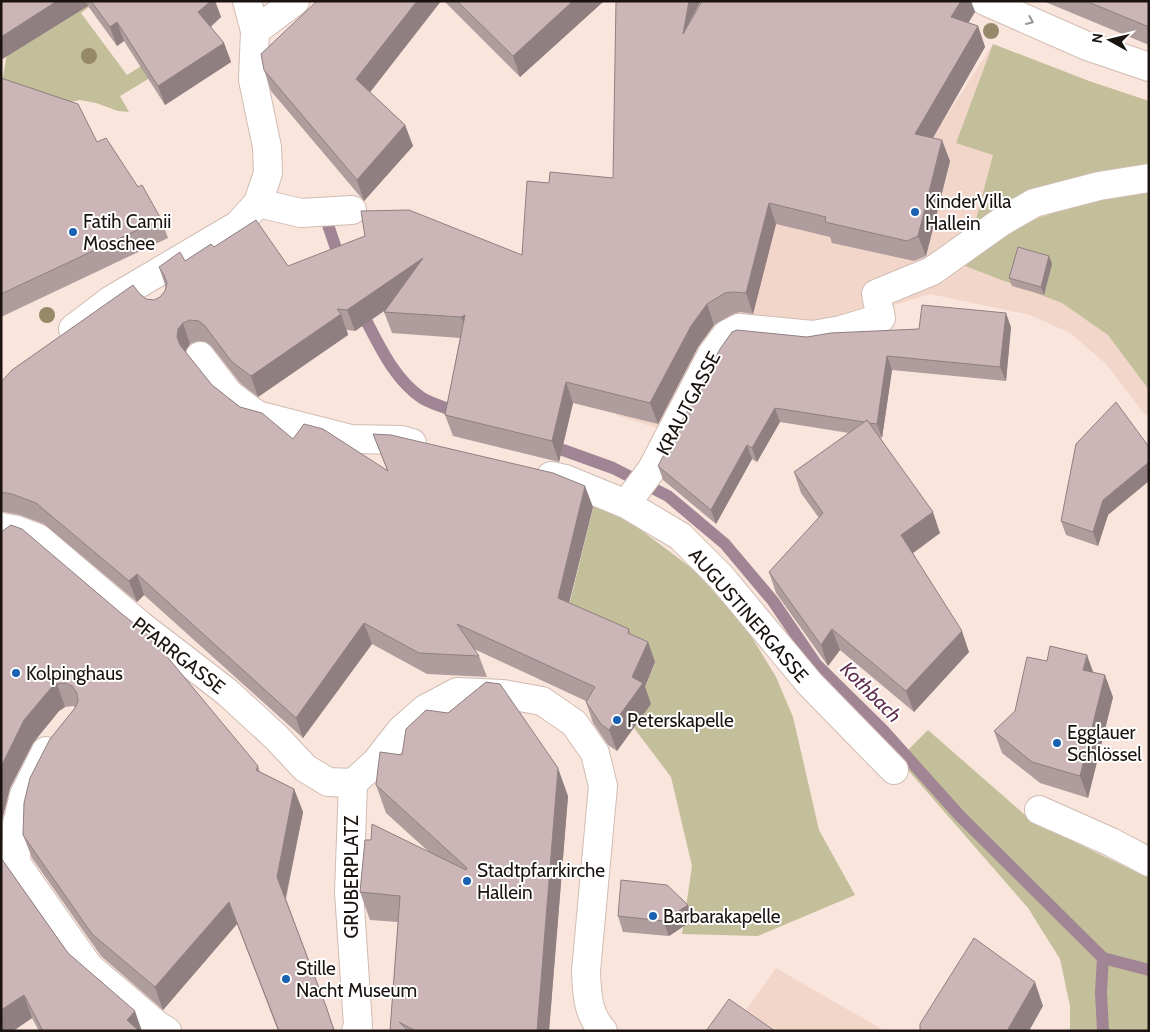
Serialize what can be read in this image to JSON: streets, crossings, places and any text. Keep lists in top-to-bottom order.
{
  "streets": {
    "street": [
      "KRAUTGASSE",
      "AUGUSTINERGASSE",
      "PFARRGASSE",
      "GRUBERPLATZ"
    ]
  },
  "crossings": [
    ["KRAUTGASSE", "AUGUSTINERGASSE"],
    ["PFARRGASSE", "GRUBERPLATZ"]
  ],
  "water": ["Kothbach"],
  "places": [
    "KinderVilla Hallein",
    "Fatih Camii Moschee",
    "Kolpinghaus",
    "Peterskapelle",
    "Egglauer Schlössel",
    "Stadtpfarrkirche Hallein",
    "Barbarakapelle",
    "Stille Nacht Museum"
  ],
  "north": "left"
}
